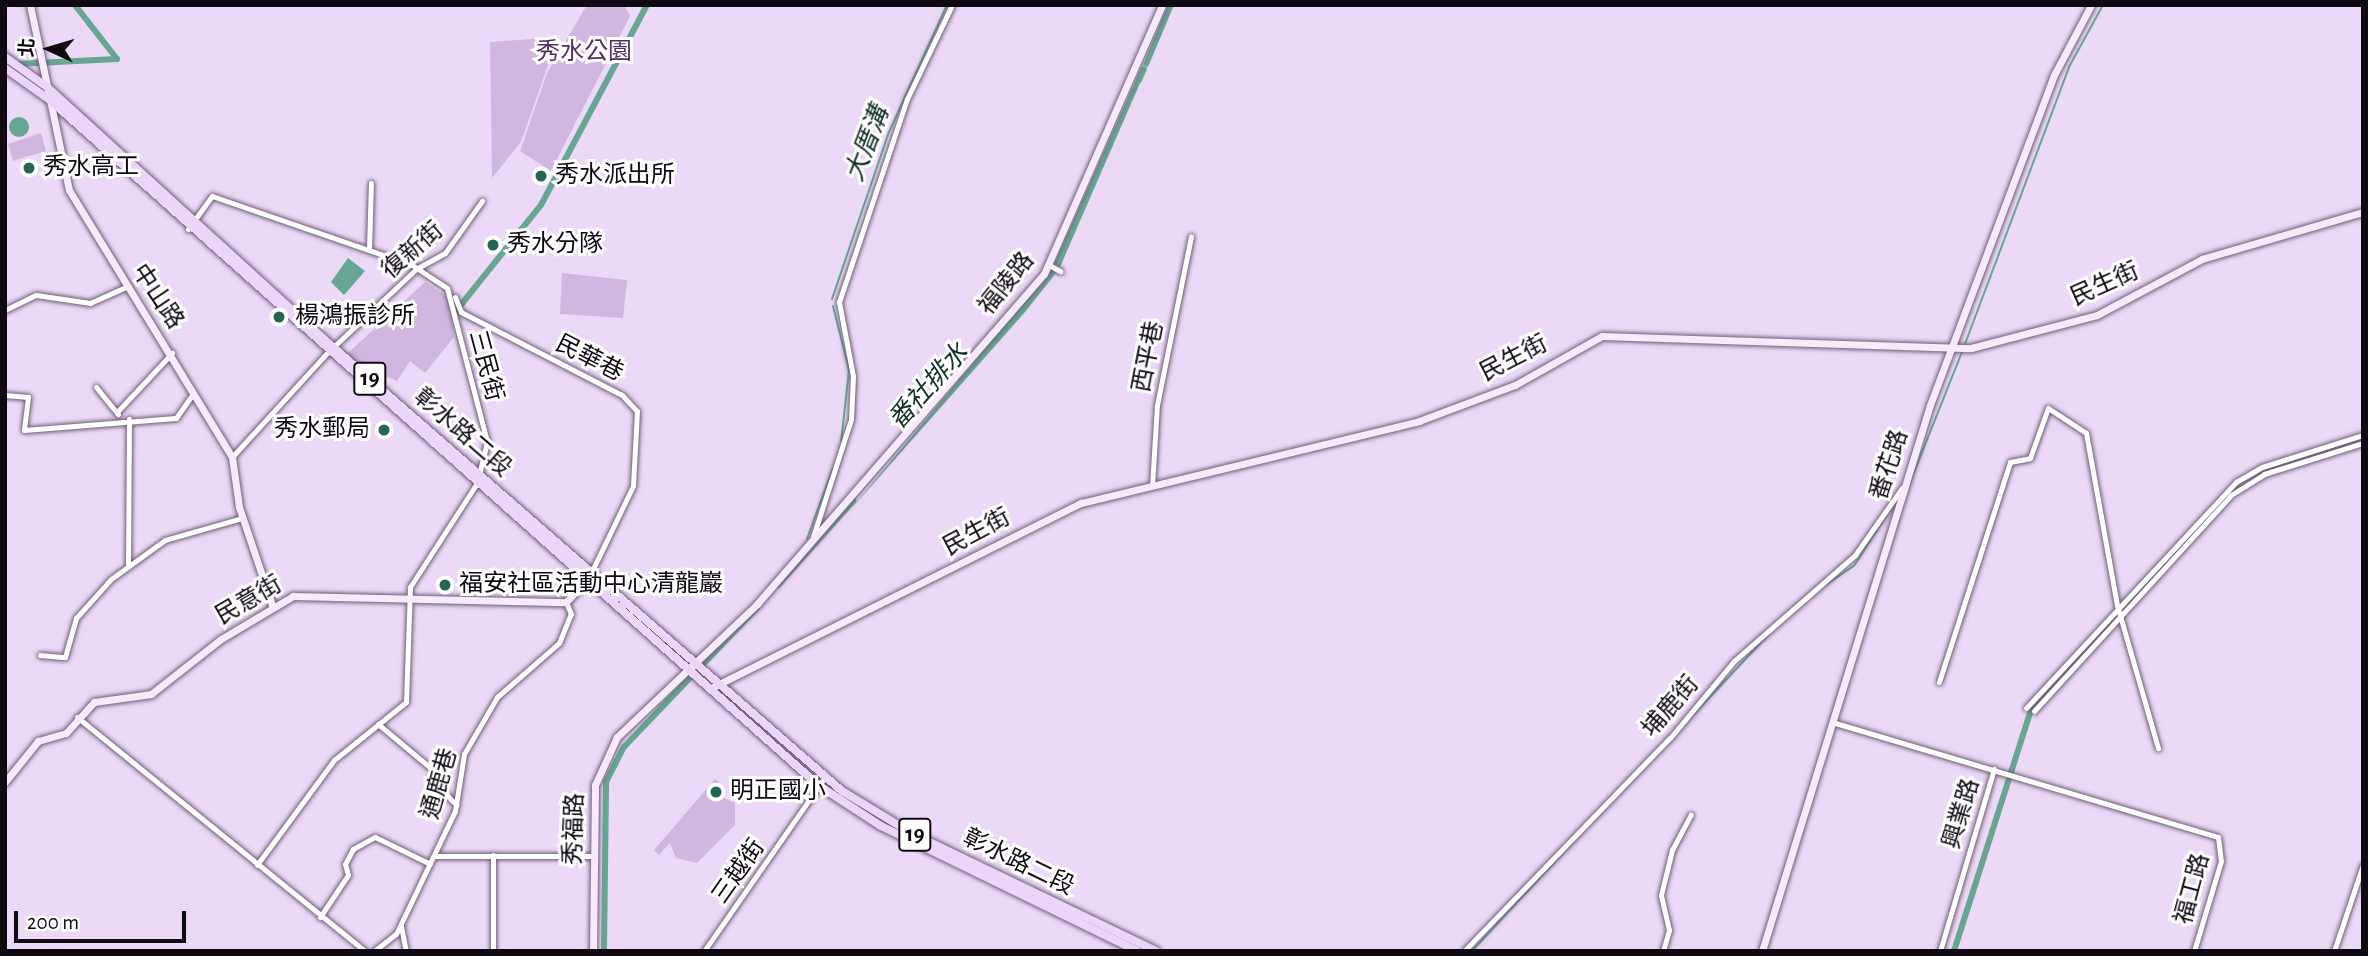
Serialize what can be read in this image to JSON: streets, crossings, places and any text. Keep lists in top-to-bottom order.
{
  "streets": {
    "main road": ["19", "彰水路二段"],
    "street": [
      "復新街",
      "福陵路",
      "民生街",
      "中山路",
      "西平巷",
      "民華巷",
      "三民街",
      "番花路",
      "民意街",
      "埔鹿街",
      "通鹿巷",
      "興業路",
      "秀福路",
      "三越街",
      "福工路"
    ]
  },
  "crossings": [
    ["復新街", "中山路"],
    ["復新街", "彰水路二段"],
    ["福陵路", "彰水路二段"],
    ["福陵路", "秀福路"],
    ["民生街", "西平巷"],
    ["民生街", "彰水路二段"],
    ["民生街", "番花路"],
    ["中山路", "19"],
    ["中山路", "彰水路二段"],
    ["中山路", "民意街"],
    ["民華巷", "三民街"],
    ["民華巷", "彰水路二段"],
    ["三民街", "彰水路二段"],
    ["三民街", "民意街"],
    ["19", "彰水路二段"],
    ["彰水路二段", "秀福路"],
    ["彰水路二段", "三越街"],
    ["番花路", "埔鹿街"],
    ["番花路", "興業路"],
    ["民意街", "通鹿巷"],
    ["興業路", "福工路"]
  ],
  "water": ["大厝溝", "番社排水"],
  "parks": ["秀水公園"],
  "places": [
    "秀水高工",
    "秀水派出所",
    "秀水分隊",
    "楊鴻振診所",
    "秀水郵局",
    "福安社區活動中心清龍巖",
    "明正國小"
  ],
  "scale_bar": "200 m",
  "north": "left"
}
